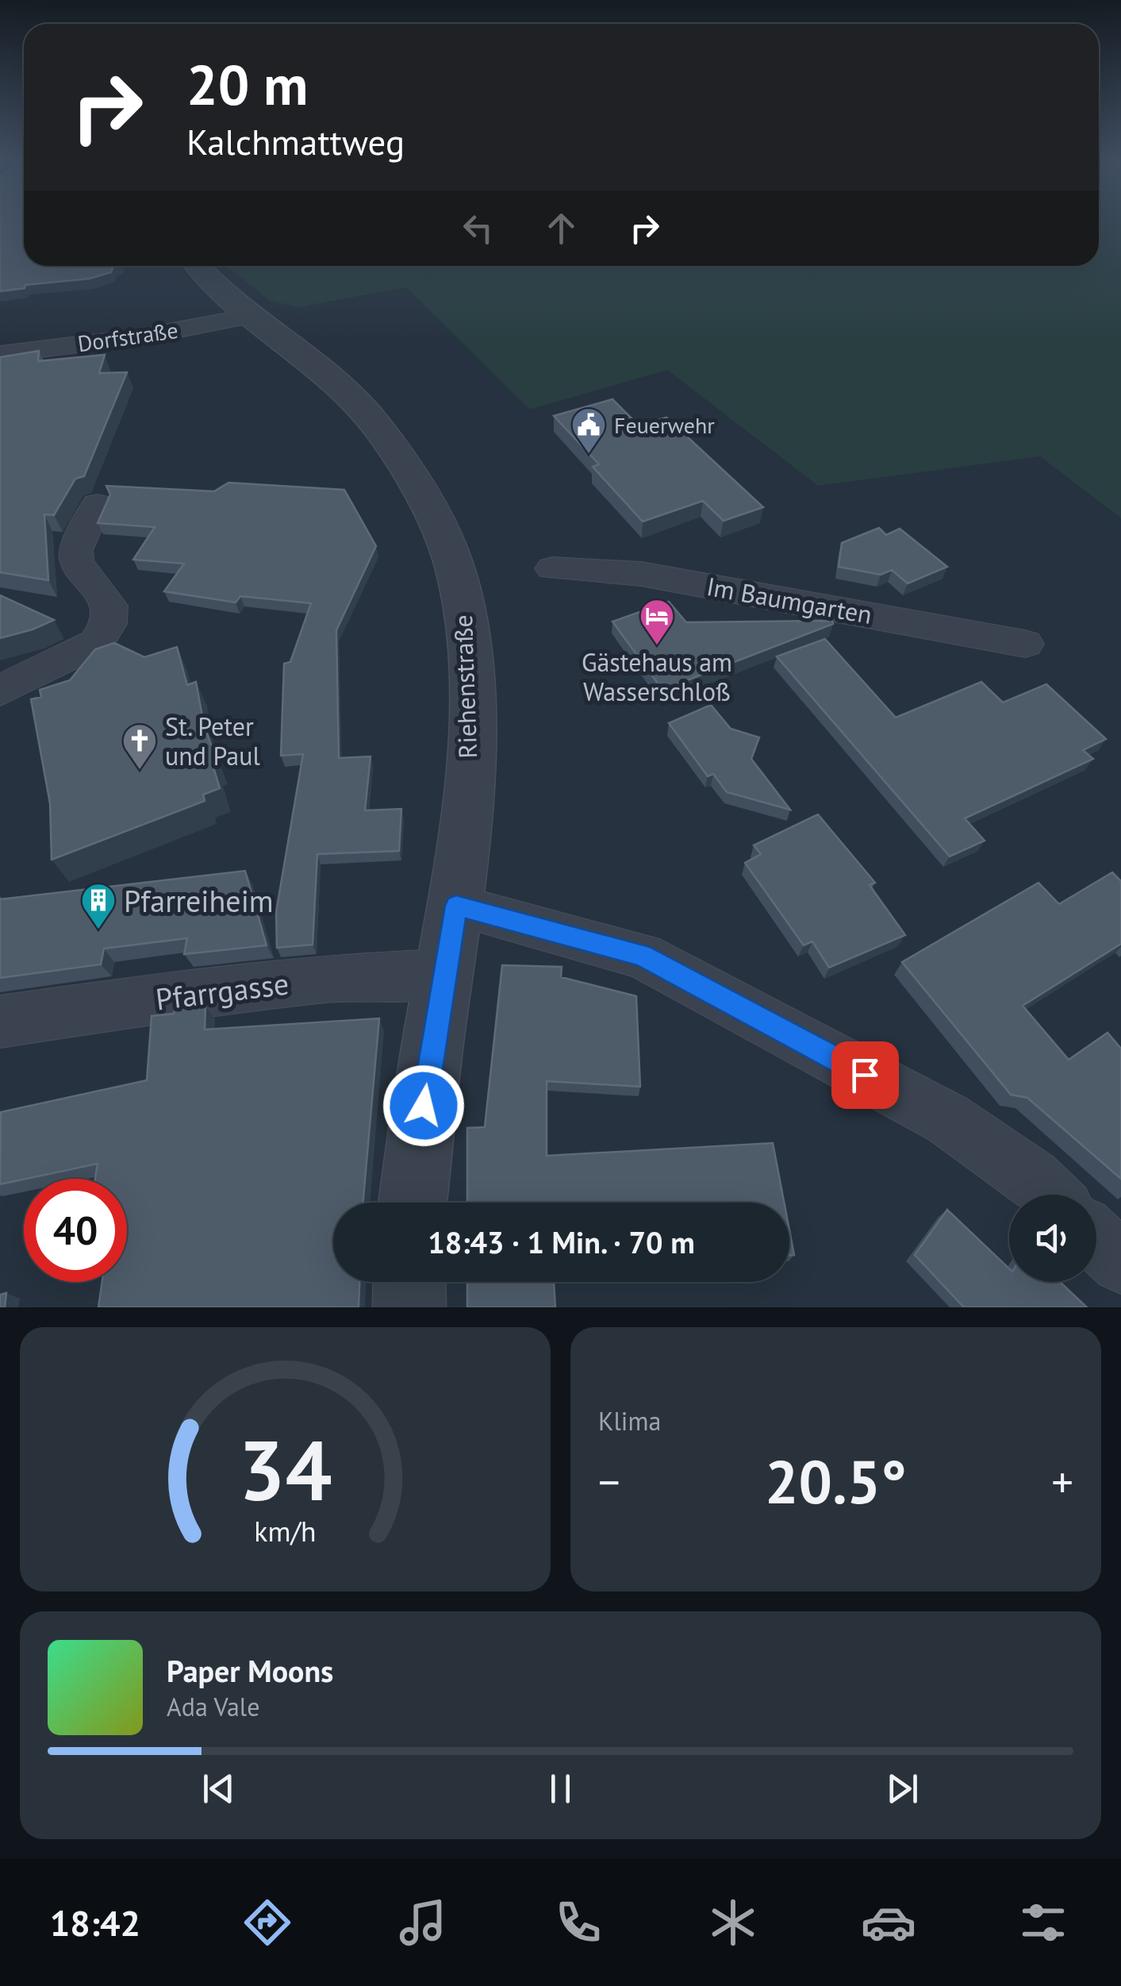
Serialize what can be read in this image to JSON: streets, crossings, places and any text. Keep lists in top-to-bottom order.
{
  "streets": {
    "street": [
      "Dorfstraße",
      "Im Baumgarten",
      "Riehenstraße",
      "Pfarrgasse"
    ]
  },
  "crossings": [
    ["Dorfstraße", "Riehenstraße"],
    ["Riehenstraße", "Pfarrgasse"]
  ],
  "places": {
    "public building": ["Feuerwehr"],
    "hotel": ["Gästehaus am Wasserschloß"],
    "church": ["St. Peter und Paul"],
    "building": ["Pfarreiheim"]
  },
  "page": {
    "turn": ["20 m", "Kalchmattweg"],
    "limit": "40",
    "trip": "18:43 · 1 Min. · 70 m",
    "tile": "Klima",
    "heat": ["−", "20.5°", "+"],
    "song": ["Paper Moons", "Ada Vale"],
    "tabs": "18:42",
    "gauge": ["34", "km/h"]
  }
}
